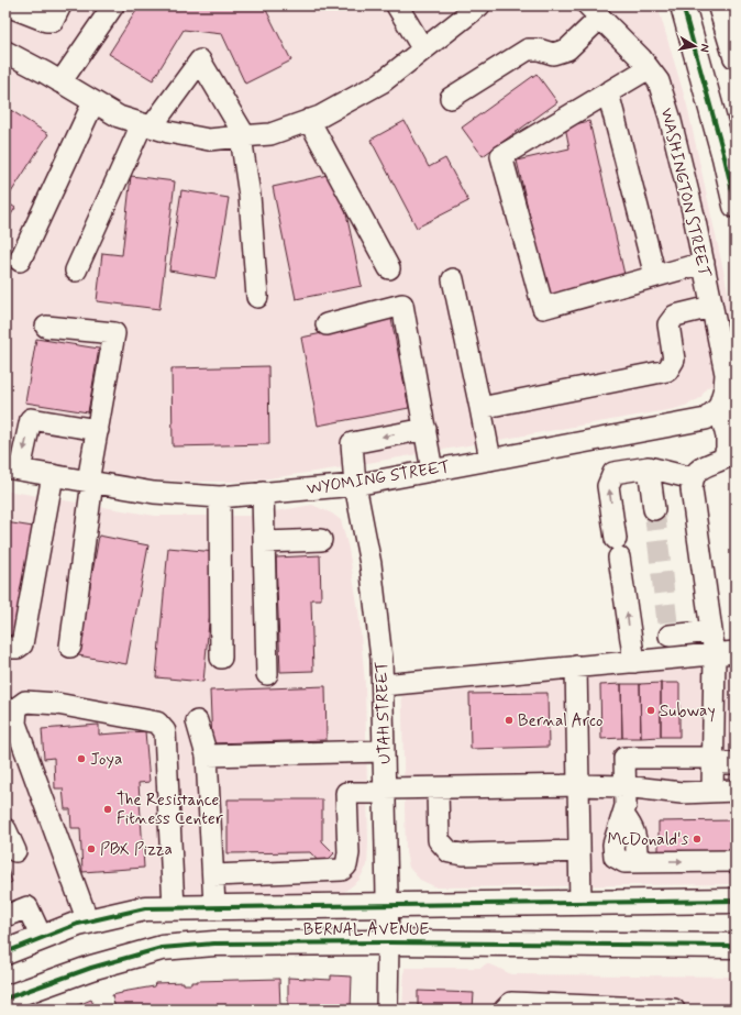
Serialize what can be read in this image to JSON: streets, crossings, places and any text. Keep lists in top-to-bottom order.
{
  "streets": {
    "main road": ["BERNAL AVENUE"],
    "street": ["WASHINGTON STREET", "WYOMING STREET", "UTAH STREET"]
  },
  "crossings": [
    ["WASHINGTON STREET", "WYOMING STREET"],
    ["WYOMING STREET", "UTAH STREET"],
    ["UTAH STREET", "BERNAL AVENUE"]
  ],
  "places": [
    "Subway",
    "Bernal Arco",
    "Joya",
    "The Resistance Fitness Center",
    "McDonald's",
    "PBX Pizza"
  ],
  "north": "right"
}
